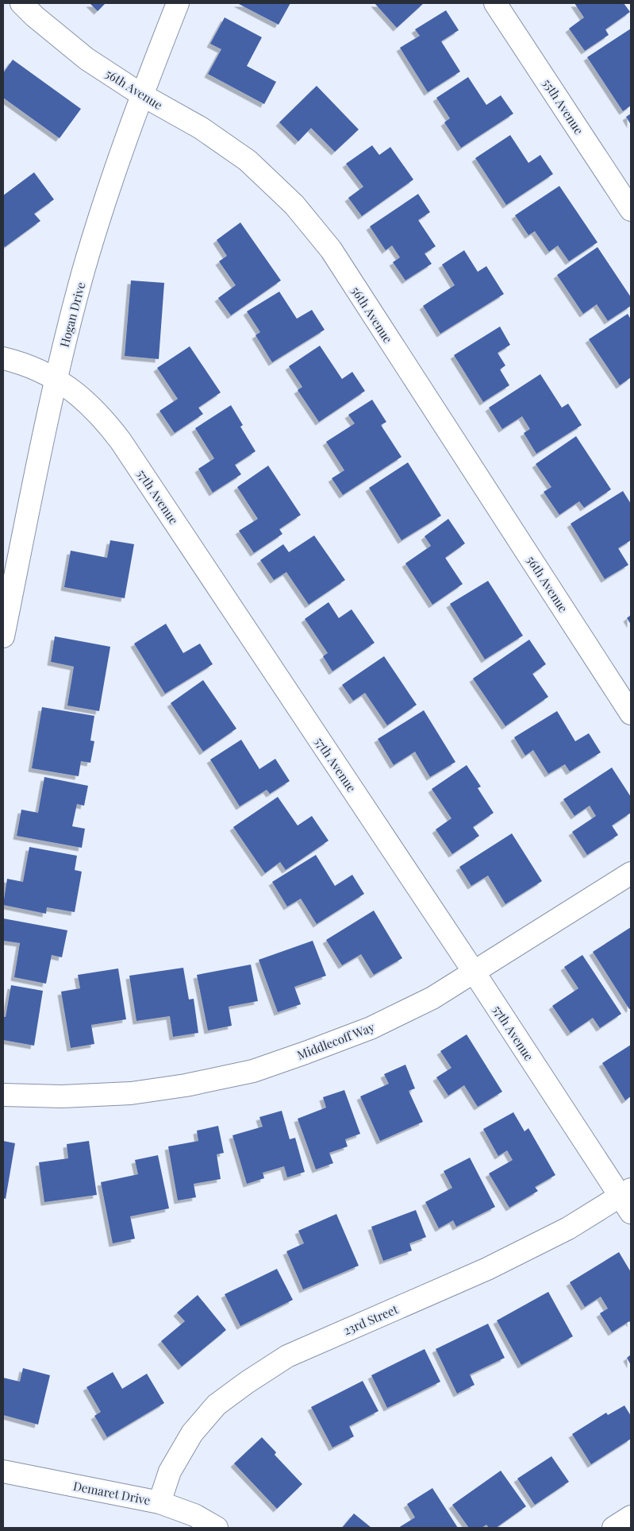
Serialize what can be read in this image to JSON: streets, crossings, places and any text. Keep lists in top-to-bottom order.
{
  "streets": {
    "street": [
      "56th Avenue",
      "55th Avenue",
      "Hogan Drive",
      "57th Avenue",
      "Middlecoff Way",
      "23rd Street",
      "Demaret Drive"
    ]
  },
  "crossings": [
    ["56th Avenue", "Hogan Drive"],
    ["Hogan Drive", "57th Avenue"],
    ["57th Avenue", "Middlecoff Way"],
    ["57th Avenue", "23rd Street"],
    ["23rd Street", "Demaret Drive"]
  ]
}
